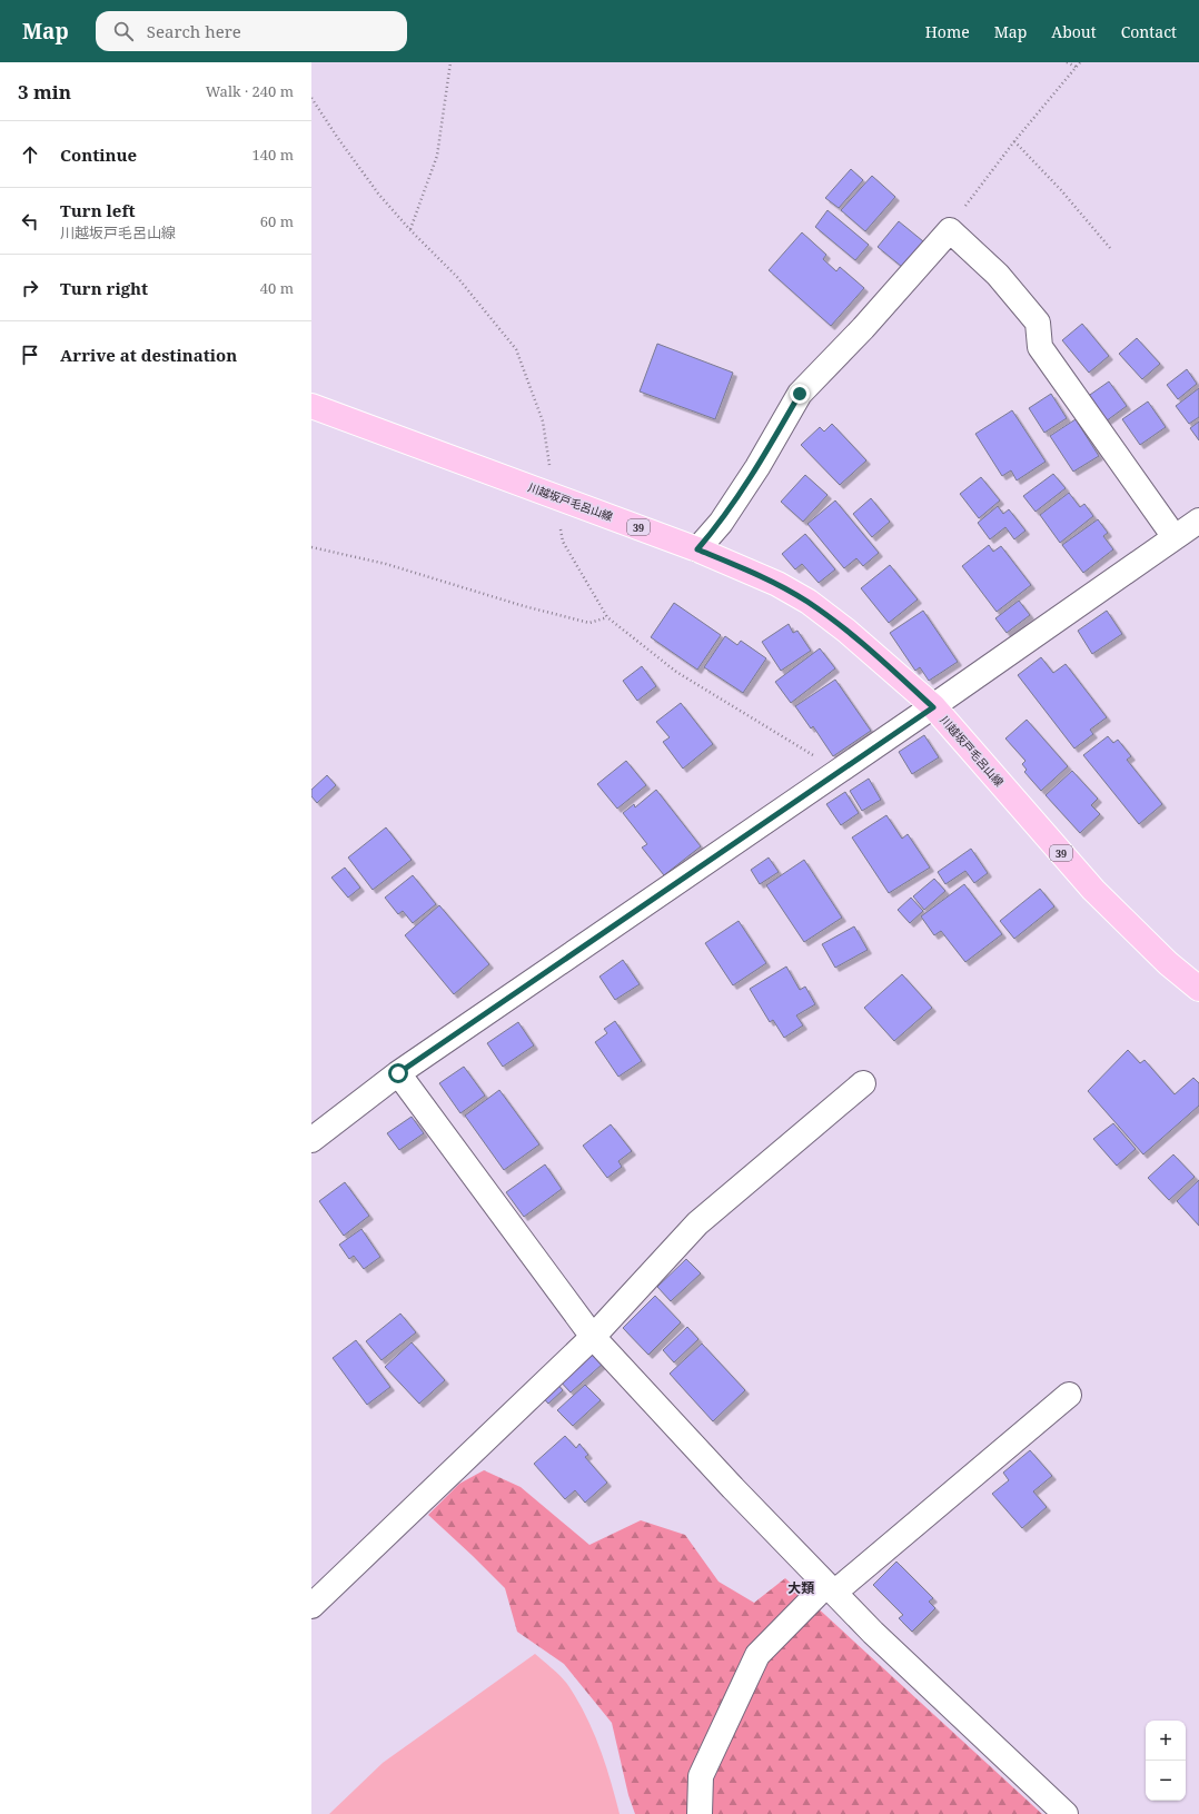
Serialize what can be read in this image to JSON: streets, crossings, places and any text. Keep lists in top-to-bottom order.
{
  "streets": {
    "main road": ["川越坂戸毛呂山線", "39"]
  },
  "districts": ["大類"],
  "page": {
    "header": "Map",
    "search": "Search here",
    "nav": [
      "Home",
      "Map",
      "About",
      "Contact"
    ],
    "heading": ["3 min", "Walk · 240 m"],
    "list": [
      ["Continue", "140 m"],
      ["Turn left", "川越坂戸毛呂山線", "60 m"],
      ["Turn right", "40 m"],
      "Arrive at destination"
    ],
    "map_buttons": ["+", "−"]
  }
}
